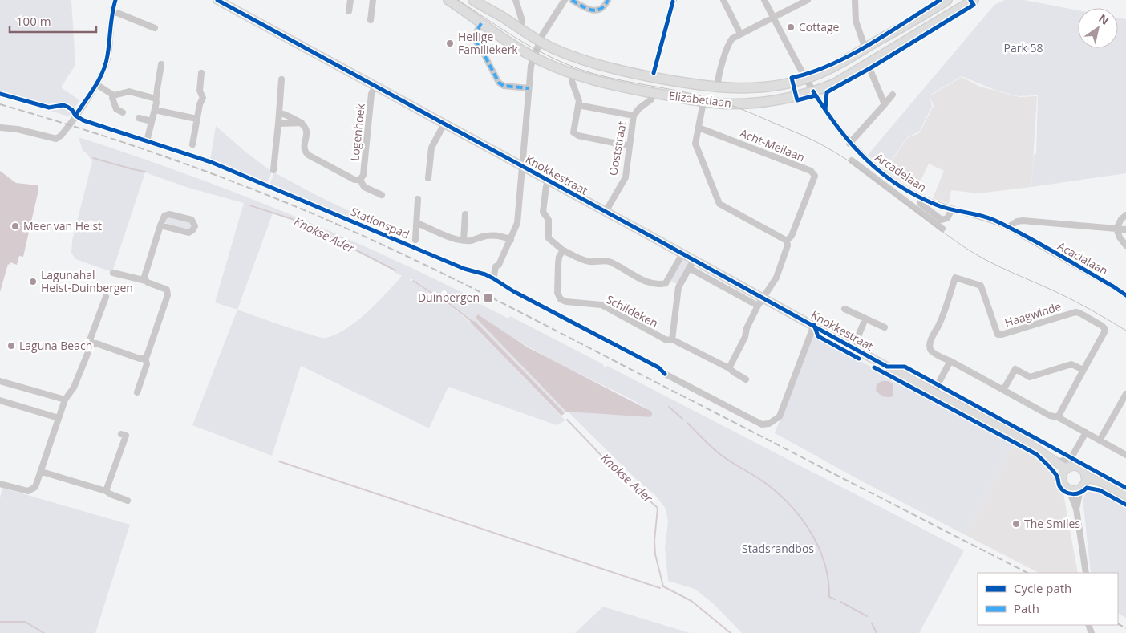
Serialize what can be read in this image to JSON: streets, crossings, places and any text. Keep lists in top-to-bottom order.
{
  "streets": {
    "main road": ["Elizabetlaan"],
    "street": [
      "Logenhoek",
      "Acht-Meilaan",
      "Ooststraat",
      "Arcadelaan",
      "Knokkestraat",
      "Acacialaan",
      "Schildeken",
      "Haagwinde"
    ],
    "cycle path": ["Stationspad"]
  },
  "crossings": [
    ["Elizabetlaan", "Ooststraat"],
    ["Elizabetlaan", "Arcadelaan"],
    ["Logenhoek", "Knokkestraat"],
    ["Acht-Meilaan", "Knokkestraat"],
    ["Ooststraat", "Knokkestraat"],
    ["Arcadelaan", "Acacialaan"],
    ["Knokkestraat", "Schildeken"]
  ],
  "water": ["Knokse Ader"],
  "parks": ["Park 58", "Stadsrandbos"],
  "places": {
    "other": [
      "Cottage",
      "Heilige Familiekerk",
      "Meer van Heist",
      "Lagunahal Heist-Duinbergen",
      "Laguna Beach",
      "The Smiles"
    ],
    "transit": ["Duinbergen"]
  },
  "legend": ["Cycle path", "Path"],
  "scale_bar": "100 m",
  "north": "top right"
}
